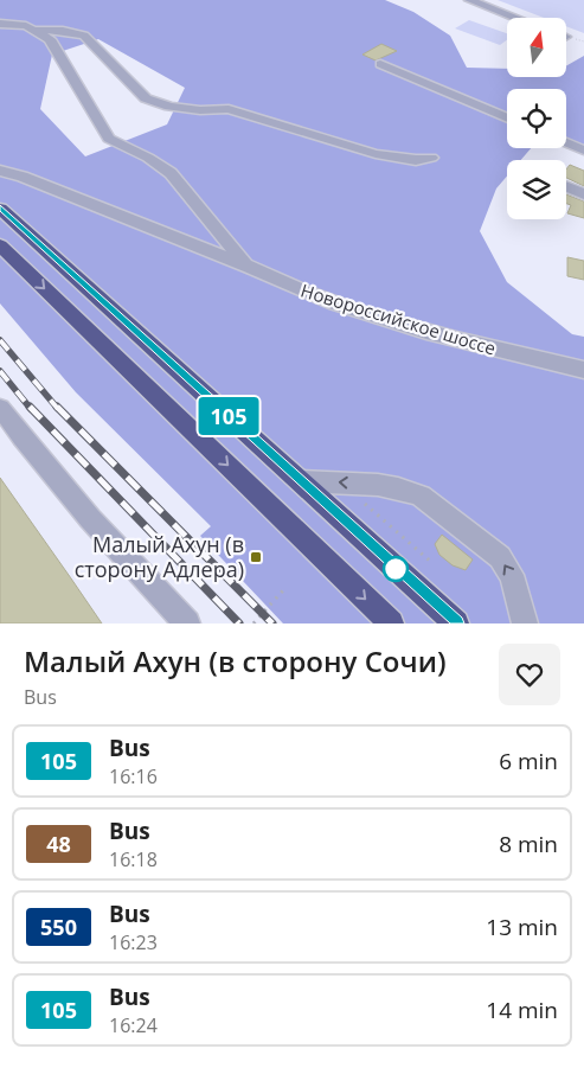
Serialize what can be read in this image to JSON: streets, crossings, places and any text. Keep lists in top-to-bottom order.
{
  "streets": {
    "street": ["Новороссийское шоссе"]
  },
  "places": {
    "transit": ["Малый Ахун (в сторону Адлера)"]
  },
  "lines": ["bus line 105"],
  "north": "top",
  "page": {
    "on_map": "105",
    "heading": ["Малый Ахун (в сторону Сочи)", "Bus"],
    "list": [
      {
        "mark": "105",
        "name": "Bus",
        "note": "16:16",
        "value": "6 min"
      },
      {
        "mark": "48",
        "name": "Bus",
        "note": "16:18",
        "value": "8 min"
      },
      {
        "mark": "550",
        "name": "Bus",
        "note": "16:23",
        "value": "13 min"
      },
      {
        "mark": "105",
        "name": "Bus",
        "note": "16:24",
        "value": "14 min"
      }
    ]
  }
}
